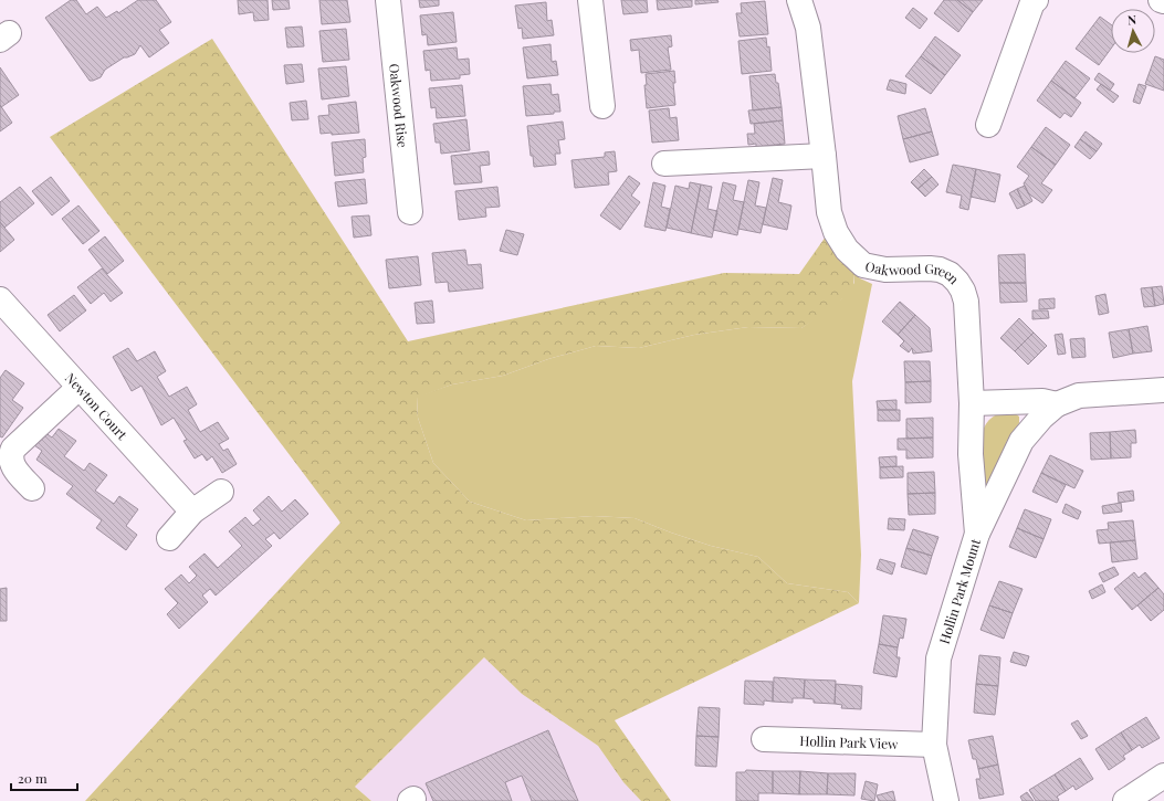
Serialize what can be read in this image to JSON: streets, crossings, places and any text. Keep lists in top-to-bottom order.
{
  "streets": {
    "street": [
      "Oakwood Rise",
      "Oakwood Green",
      "Newton Court",
      "Hollin Park Mount",
      "Hollin Park View"
    ]
  },
  "crossings": [
    ["Oakwood Green", "Hollin Park Mount"],
    ["Hollin Park Mount", "Hollin Park View"]
  ],
  "scale_bar": "20 m",
  "north": "top"
}
